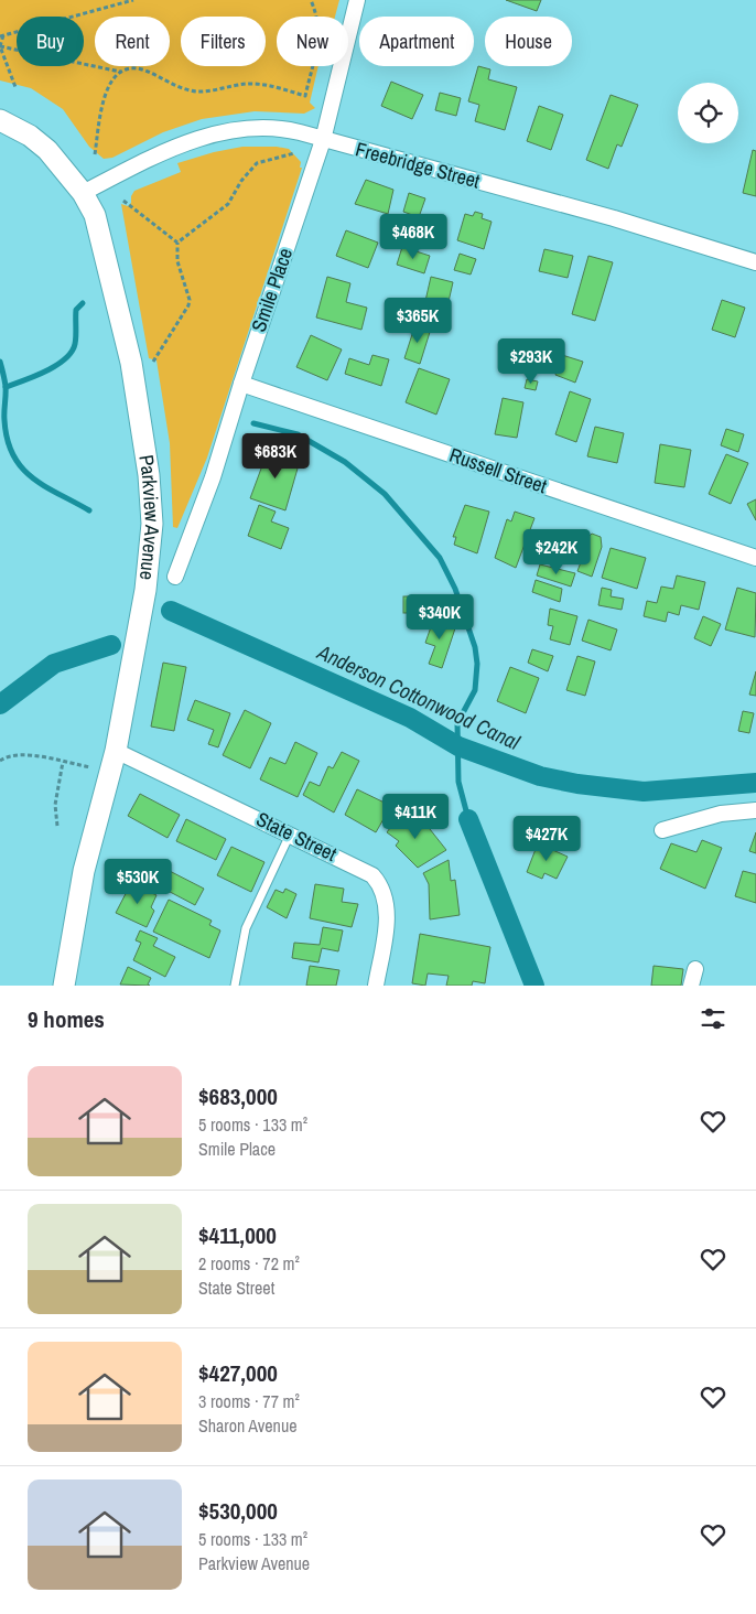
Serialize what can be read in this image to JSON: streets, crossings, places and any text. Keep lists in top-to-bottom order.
{
  "streets": {
    "main road": ["Parkview Avenue"],
    "street": [
      "Freebridge Street",
      "Smile Place",
      "Russell Street",
      "State Street"
    ]
  },
  "crossings": [
    ["Freebridge Street", "Smile Place"],
    ["Freebridge Street", "Parkview Avenue"],
    ["Smile Place", "Russell Street"],
    ["Parkview Avenue", "State Street"]
  ],
  "water": ["Anderson Cottonwood Canal"],
  "page": {
    "chip": [
      "Buy",
      "Rent",
      "Filters",
      "New",
      "Apartment",
      "House"
    ],
    "price": [
      "$468K",
      "$365K",
      "$293K",
      "$683K",
      "$242K",
      "$340K",
      "$411K",
      "$427K",
      "$530K"
    ],
    "heading": "9 homes",
    "list": [
      {
        "name": "$683,000",
        "note": "5 rooms · 133 m² · Smile Place"
      },
      {
        "name": "$411,000",
        "note": "2 rooms · 72 m² · State Street"
      },
      {
        "name": "$427,000",
        "note": "3 rooms · 77 m² · Sharon Avenue"
      },
      {
        "name": "$530,000",
        "note": "5 rooms · 133 m² · Parkview Avenue"
      }
    ]
  }
}
